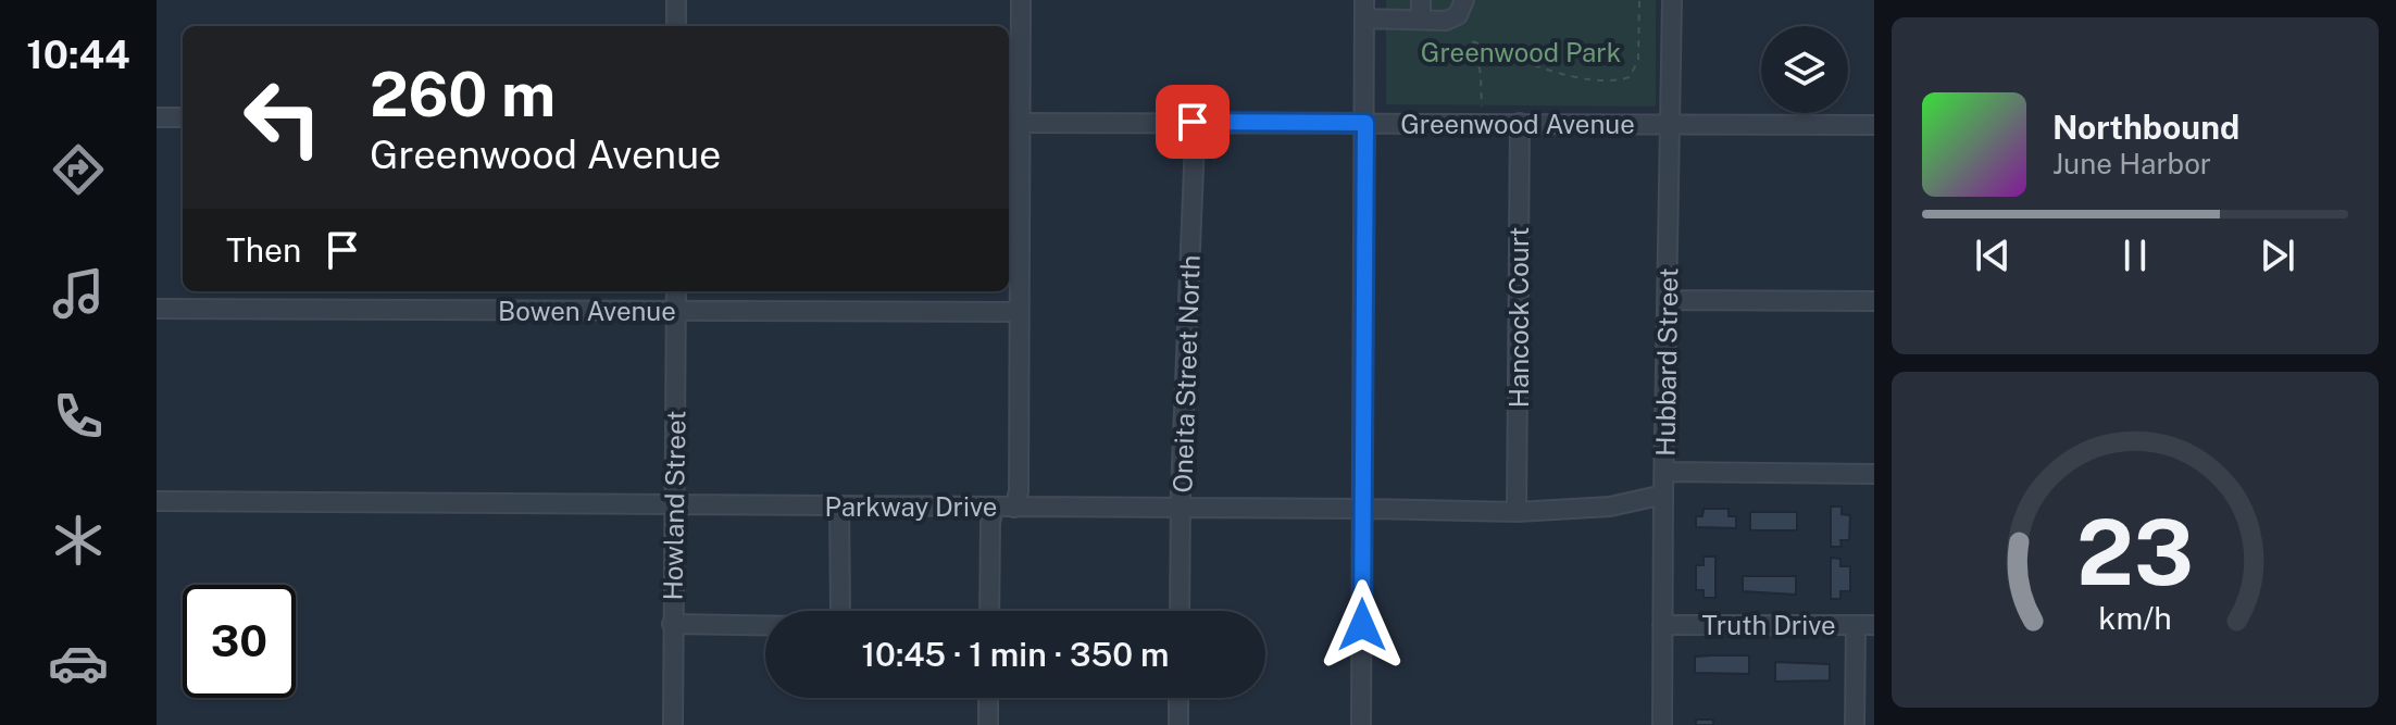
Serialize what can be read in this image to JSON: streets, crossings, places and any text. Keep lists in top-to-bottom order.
{
  "streets": {
    "street": [
      "Greenwood Avenue",
      "Bowen Avenue",
      "Hancock Court",
      "Hubbard Street",
      "Oneita Street North",
      "Howland Street",
      "Parkway Drive",
      "Truth Drive"
    ]
  },
  "crossings": [
    ["Greenwood Avenue", "Hancock Court"],
    ["Greenwood Avenue", "Hubbard Street"],
    ["Greenwood Avenue", "Oneita Street North"],
    ["Bowen Avenue", "Howland Street"],
    ["Hancock Court", "Parkway Drive"],
    ["Hubbard Street", "Parkway Drive"],
    ["Hubbard Street", "Truth Drive"],
    ["Oneita Street North", "Parkway Drive"],
    ["Howland Street", "Parkway Drive"]
  ],
  "parks": ["Greenwood Park"],
  "page": {
    "tabs": "10:44",
    "turn": ["260 m", "Greenwood Avenue"],
    "song": ["Northbound", "June Harbor"],
    "then": "Then",
    "limit": "30",
    "trip": "10:45 · 1 min · 350 m",
    "gauge": ["23", "km/h"]
  }
}
